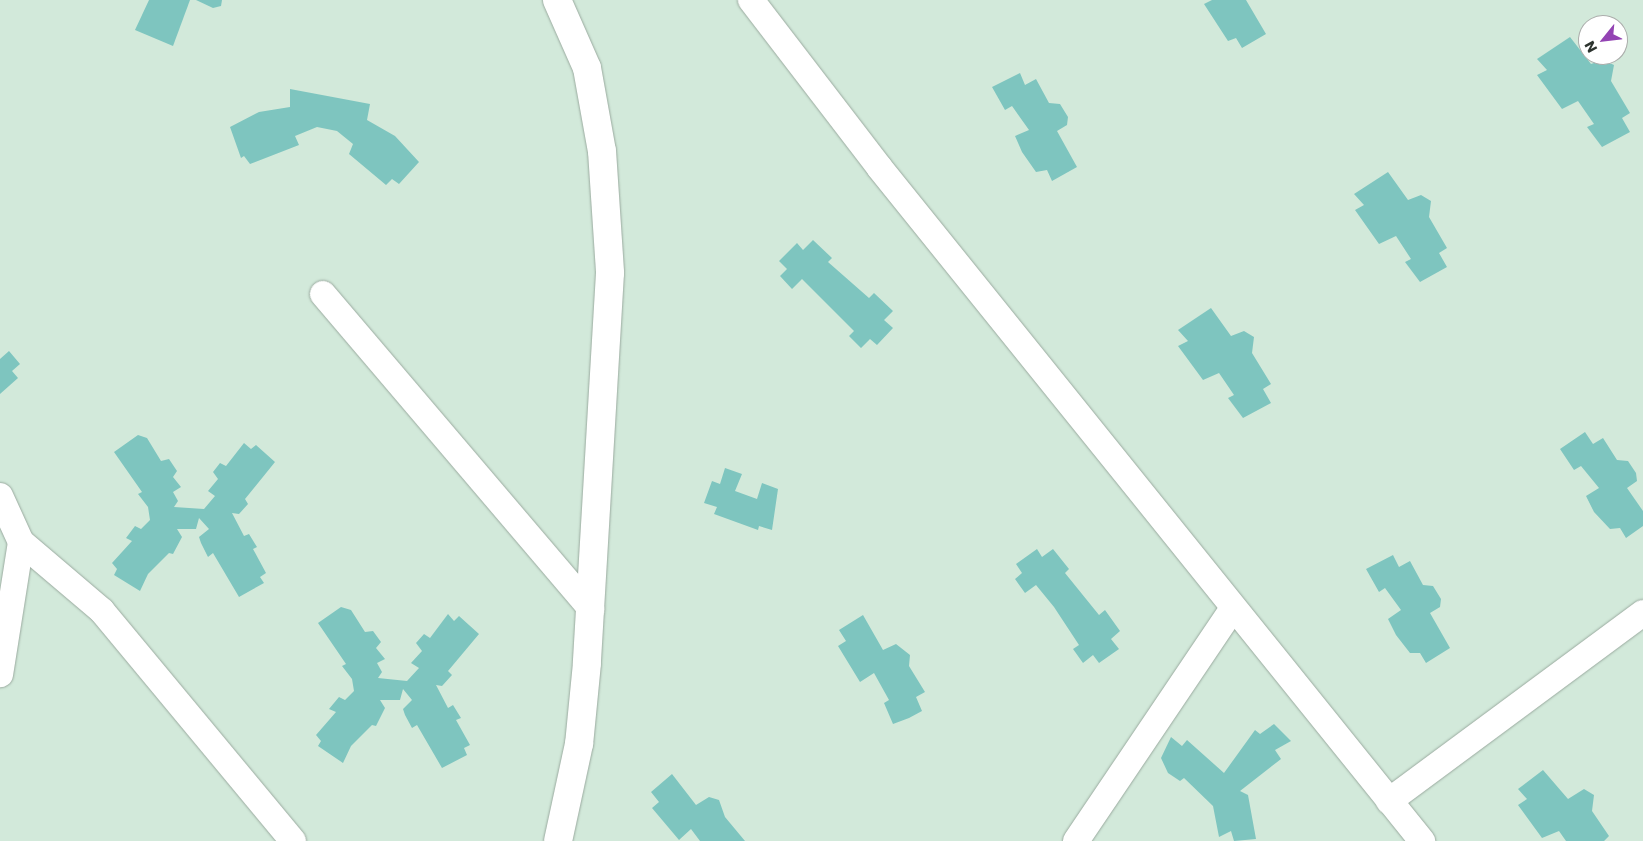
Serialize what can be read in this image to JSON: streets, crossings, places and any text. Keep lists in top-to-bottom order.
{
  "north": "bottom left"
}
